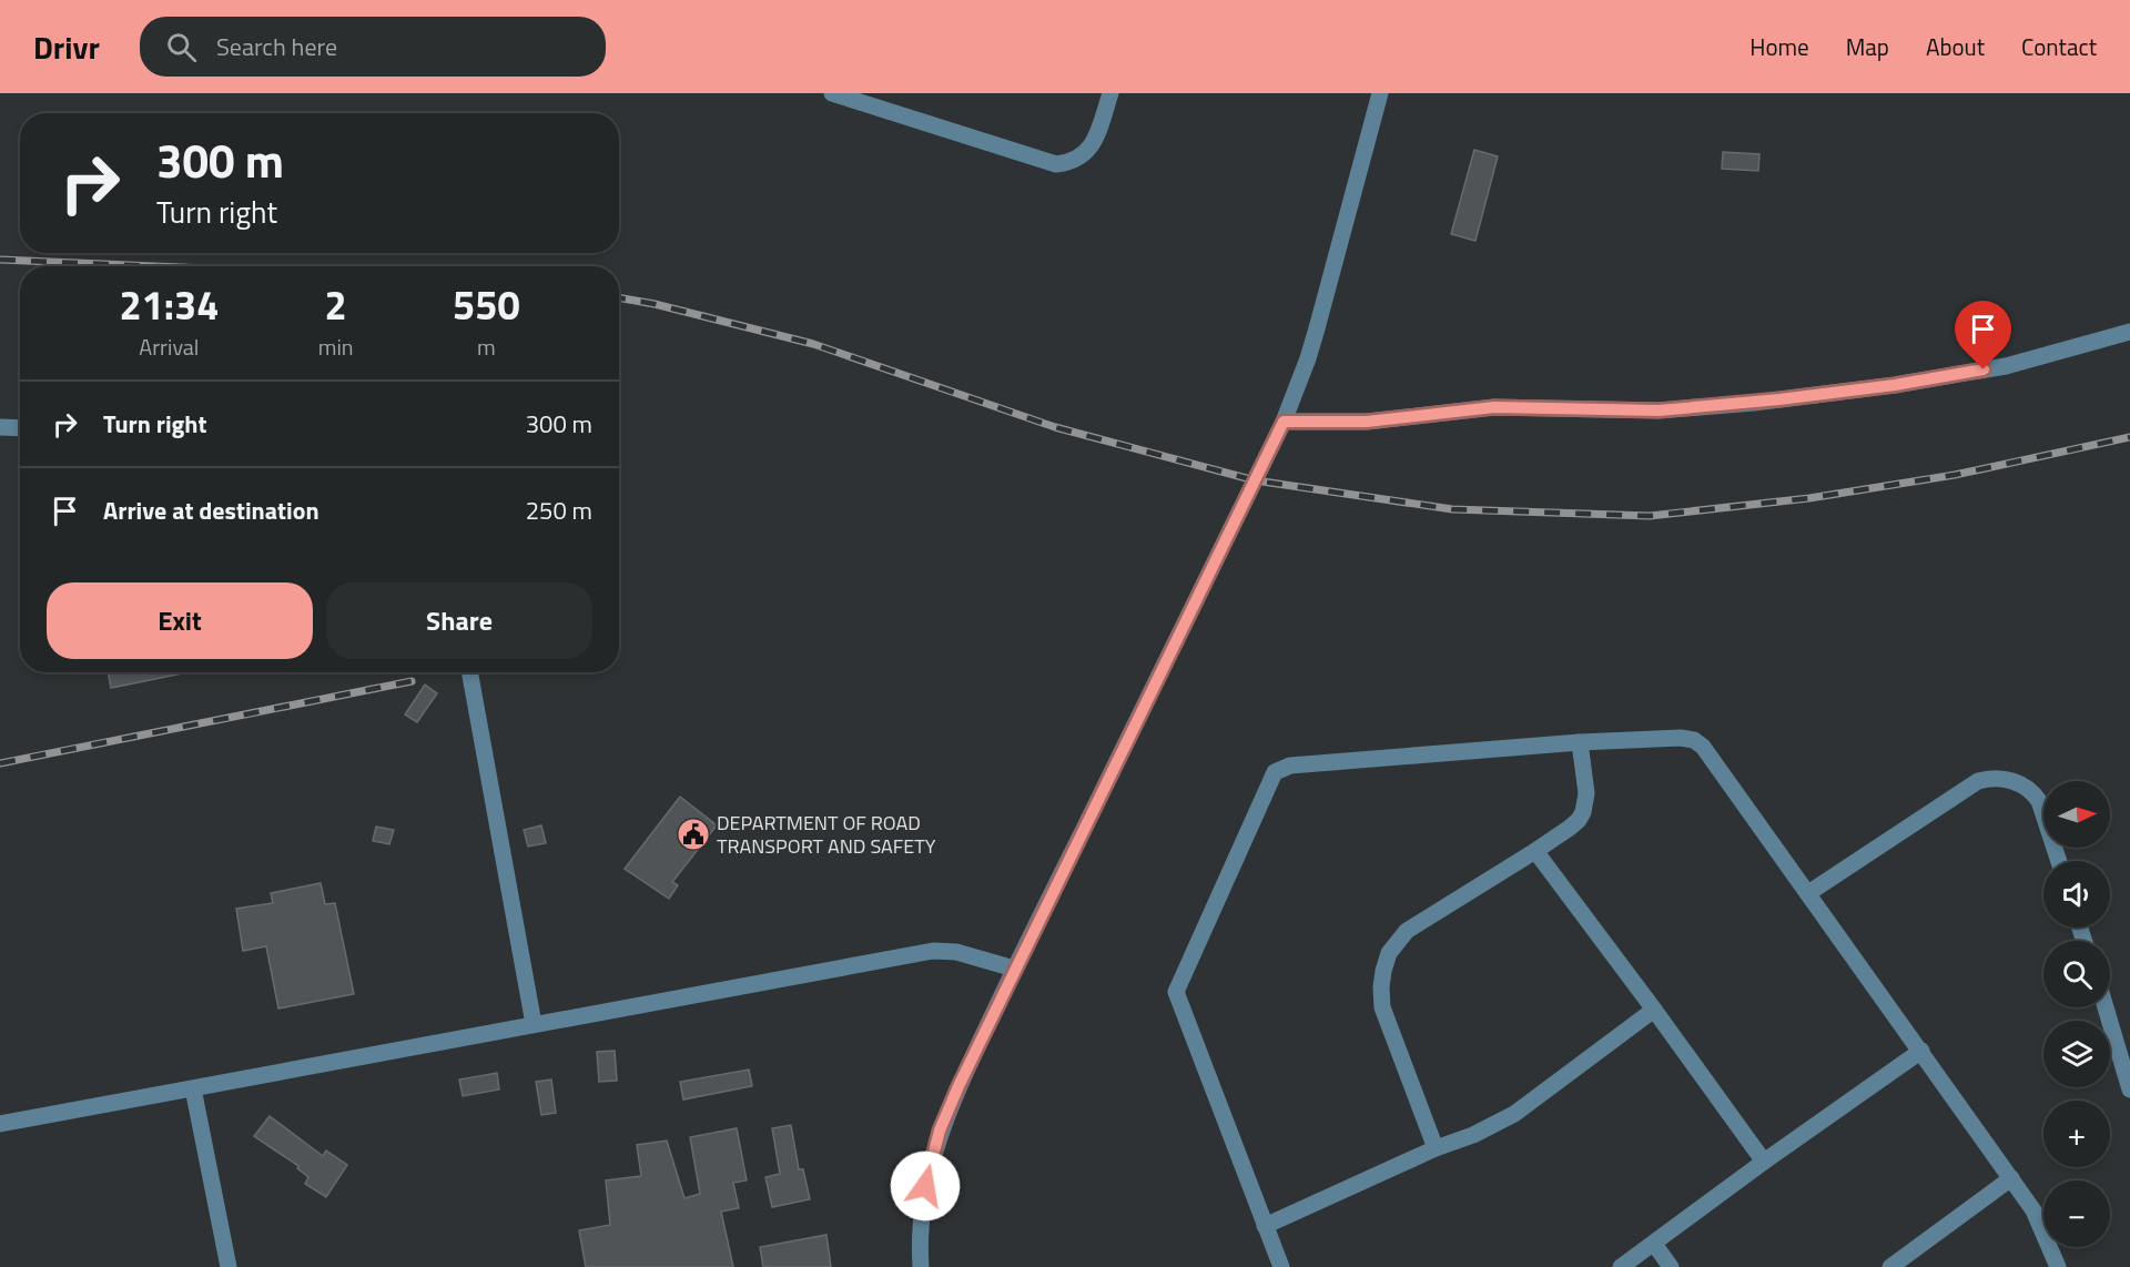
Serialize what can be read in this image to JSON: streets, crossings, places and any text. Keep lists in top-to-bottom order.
{
  "places": {
    "public building": ["DEPARTMENT OF ROAD TRANSPORT AND SAFETY"]
  },
  "north": "right",
  "page": {
    "header": "Drivr",
    "search": "Search here",
    "nav": [
      "Home",
      "Map",
      "About",
      "Contact"
    ],
    "turn": ["300 m", "Turn right"],
    "eta": [
      "21:34",
      "Arrival",
      "2",
      "min",
      "550",
      "m"
    ],
    "list": [
      {
        "name": "Turn right",
        "value": "300 m"
      },
      {
        "name": "Arrive at destination",
        "value": "250 m"
      }
    ],
    "buttons": ["Exit", "Share"],
    "map_buttons": ["+", "−"]
  }
}
